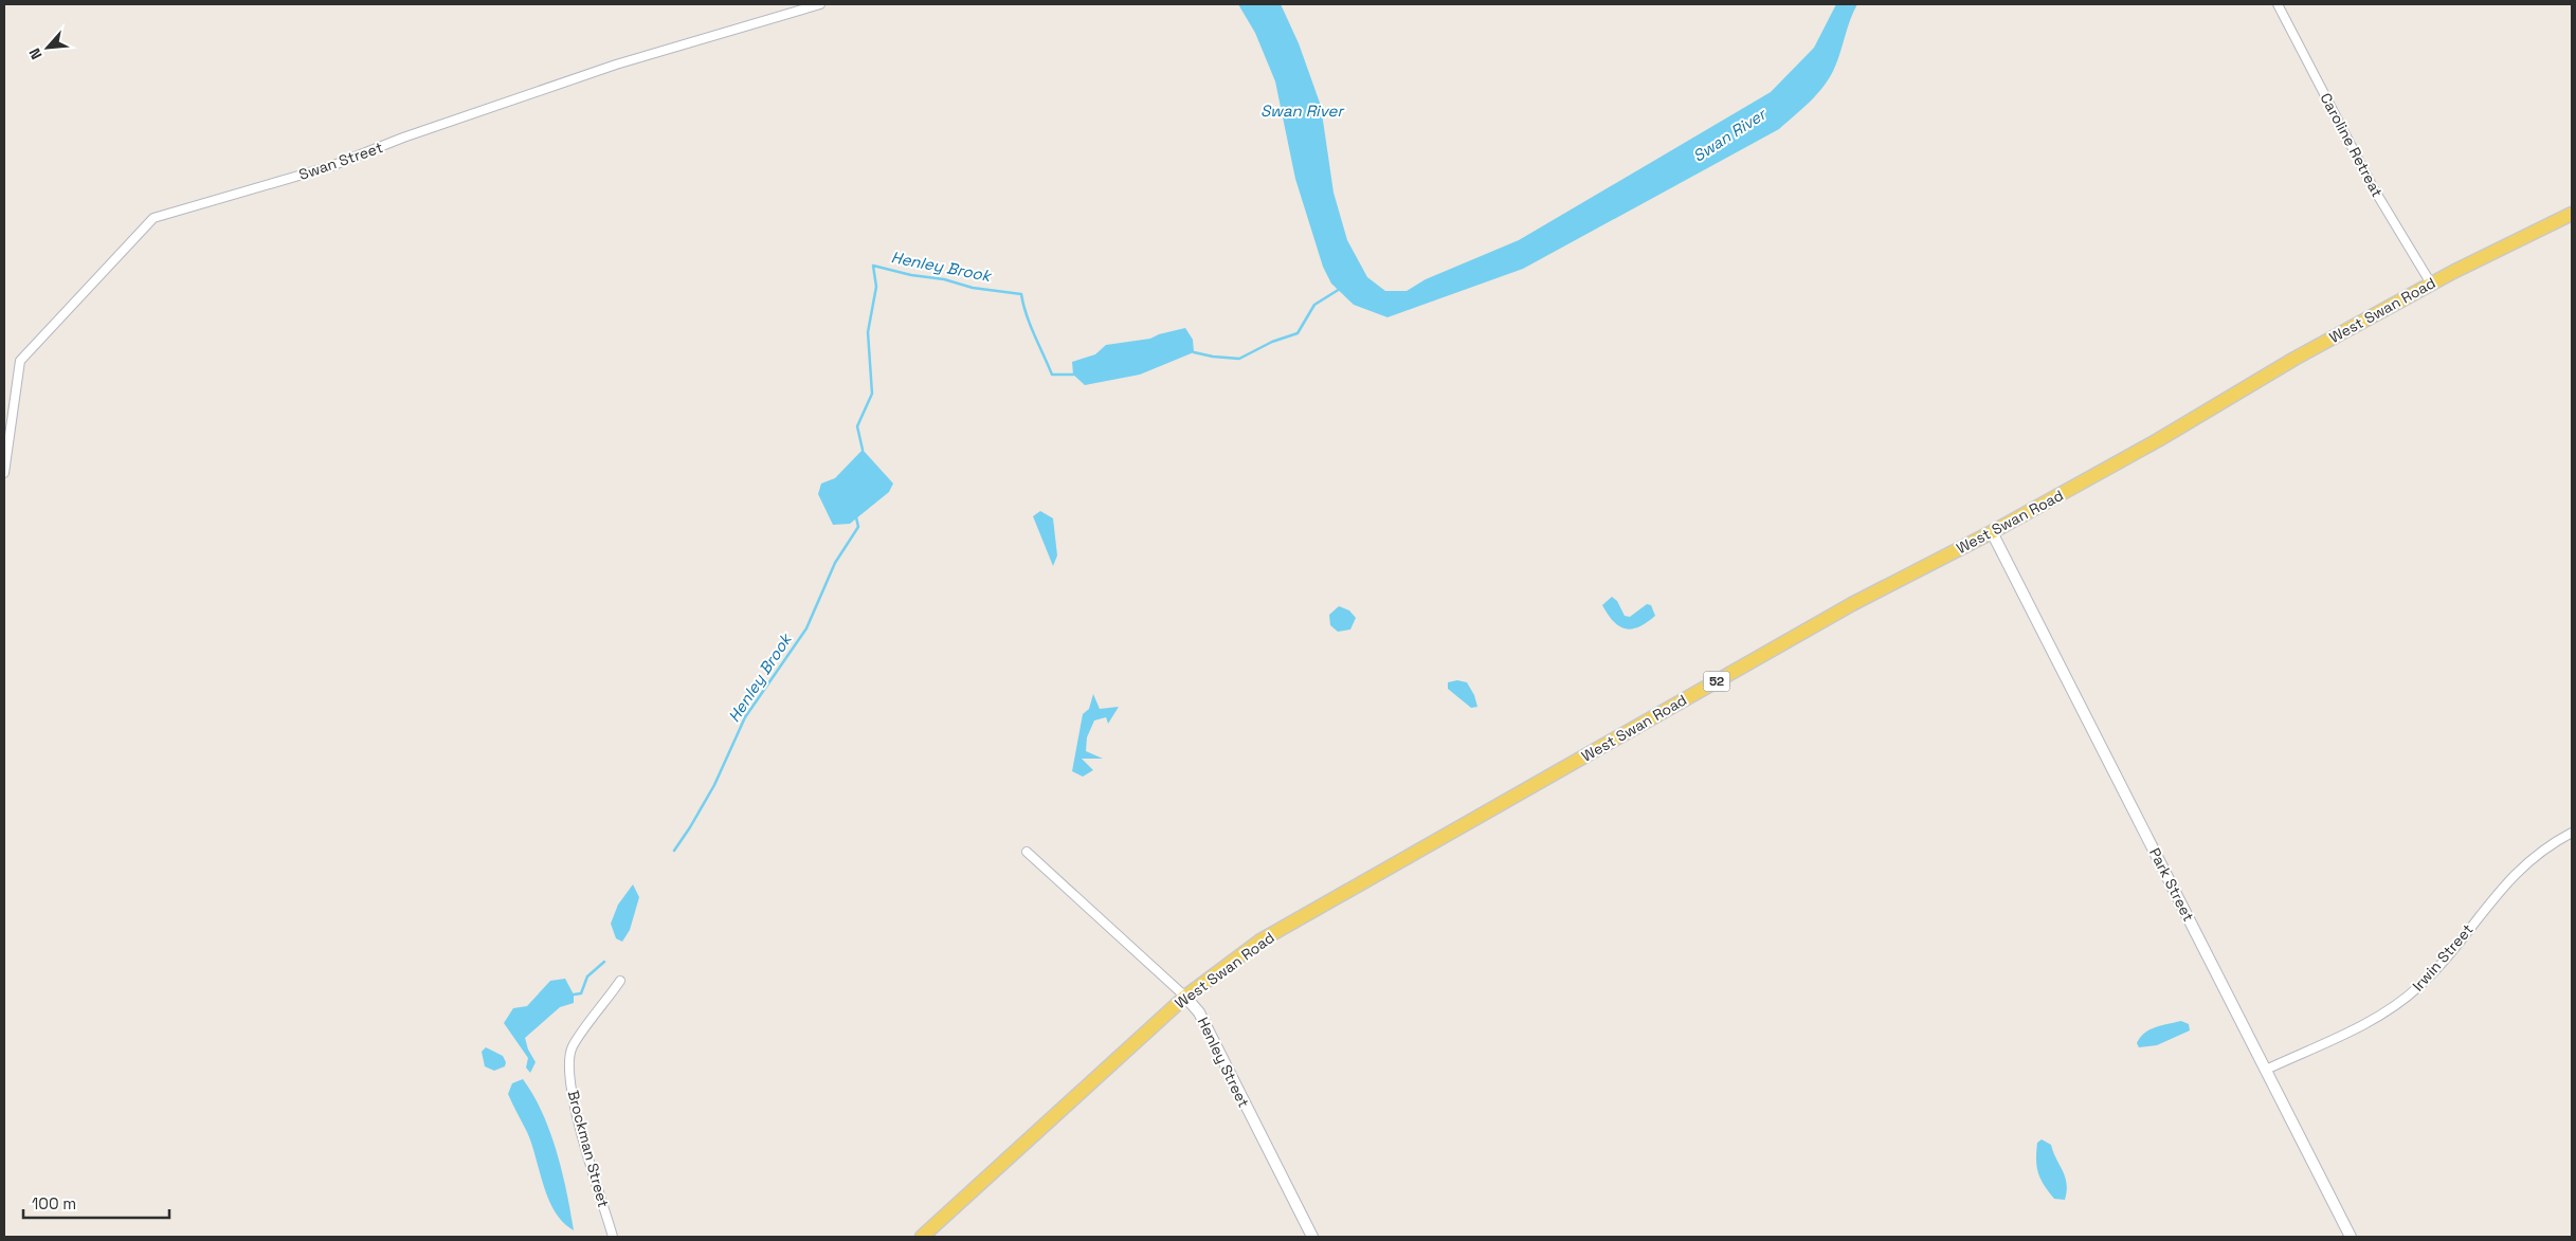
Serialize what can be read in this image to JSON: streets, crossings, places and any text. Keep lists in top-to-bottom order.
{
  "streets": {
    "main road": ["West Swan Road", "52"],
    "street": [
      "Caroline Retreat",
      "Swan Street",
      "Park Street",
      "Irwin Street",
      "Henley Street",
      "Brockman Street"
    ]
  },
  "crossings": [
    ["Caroline Retreat", "West Swan Road"],
    ["West Swan Road", "Park Street"],
    ["West Swan Road", "Henley Street"],
    ["Park Street", "Irwin Street"]
  ],
  "water": ["Swan River", "Henley Brook"],
  "scale_bar": "100 m",
  "north": "bottom left"
}
